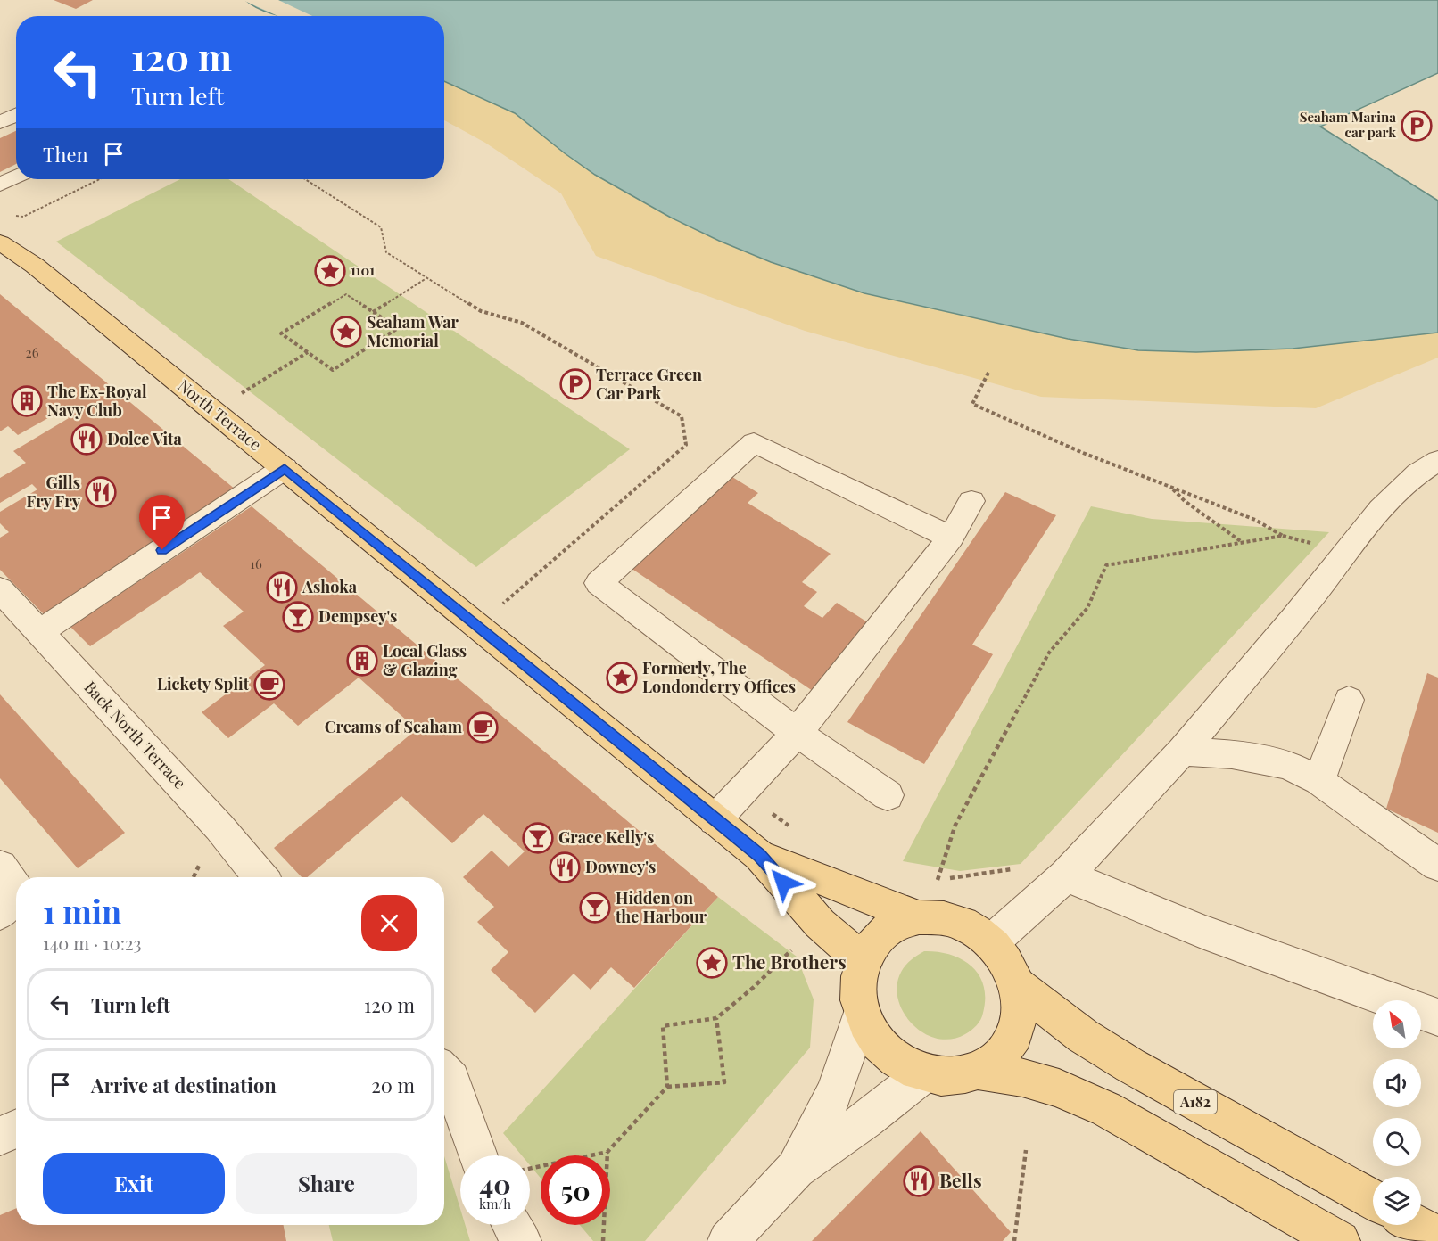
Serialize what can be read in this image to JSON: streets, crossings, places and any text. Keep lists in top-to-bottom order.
{
  "streets": {
    "main road": ["North Terrace", "A182"],
    "street": ["Back North Terrace"]
  },
  "crossings": [
    ["North Terrace", "A182"]
  ],
  "places": {
    "parking": ["Seaham Marina car park", "Terrace Green Car Park"],
    "place": [
      "1101",
      "Seaham War Memorial",
      "Formerly, The Londonderry Offices",
      "The Brothers"
    ],
    "building": ["The Ex-Royal Navy Club", "Local Glass & Glazing"],
    "restaurant": [
      "Dolce Vita",
      "Gills Fry Fry",
      "Ashoka",
      "Downey's",
      "Bells"
    ],
    "bar": ["Dempsey's", "Grace Kelly's", "Hidden on the Harbour"],
    "cafe": ["Lickety Split", "Creams of Seaham"]
  },
  "house_numbers": ["26", "16"],
  "north": "top left",
  "page": {
    "turn": ["120 m", "Turn left"],
    "then": "Then",
    "heading": ["1 min", "140 m · 10:23"],
    "list": [
      {
        "name": "Turn left",
        "value": "120 m"
      },
      {
        "name": "Arrive at destination",
        "value": "20 m"
      }
    ],
    "buttons": ["Exit", "Share"],
    "speed": "40 km/h",
    "limit": "50"
  }
}
